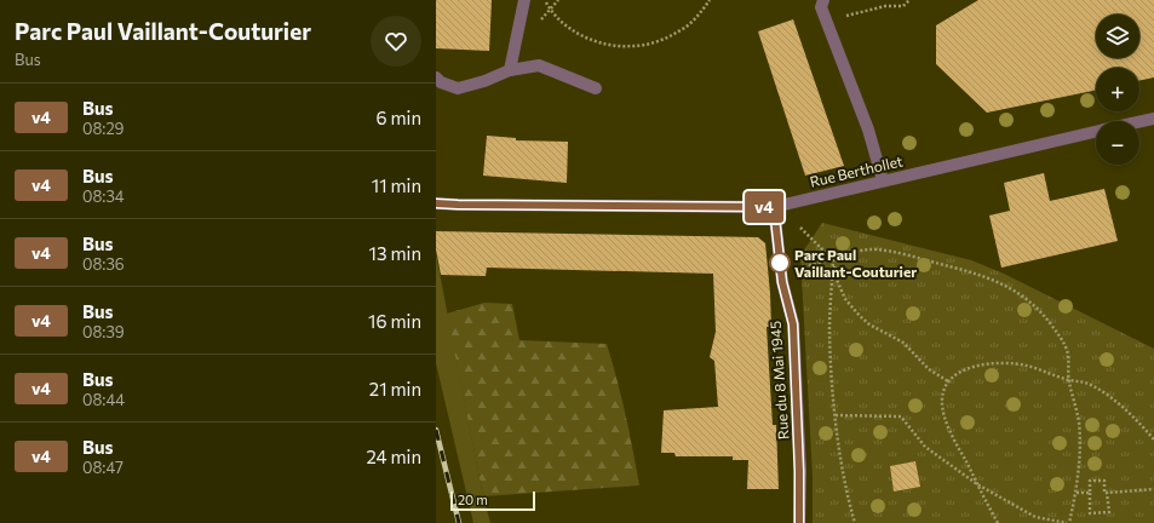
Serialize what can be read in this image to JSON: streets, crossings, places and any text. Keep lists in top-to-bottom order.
{
  "streets": {
    "street": ["Rue Berthollet", "Rue du 8 Mai 1945"]
  },
  "crossings": [
    ["Rue Berthollet", "Rue du 8 Mai 1945"]
  ],
  "places": ["Parc Paul Vaillant-Couturier"],
  "lines": ["bus line v4"],
  "scale_bar": "20 m",
  "page": {
    "heading": ["Parc Paul Vaillant-Couturier", "Bus"],
    "on_map": "v4",
    "map_buttons": ["+", "−"],
    "list": [
      {
        "mark": "v4",
        "name": "Bus",
        "note": "08:29",
        "value": "6 min"
      },
      {
        "mark": "v4",
        "name": "Bus",
        "note": "08:34",
        "value": "11 min"
      },
      {
        "mark": "v4",
        "name": "Bus",
        "note": "08:36",
        "value": "13 min"
      },
      {
        "mark": "v4",
        "name": "Bus",
        "note": "08:39",
        "value": "16 min"
      },
      {
        "mark": "v4",
        "name": "Bus",
        "note": "08:44",
        "value": "21 min"
      },
      {
        "mark": "v4",
        "name": "Bus",
        "note": "08:47",
        "value": "24 min"
      }
    ],
    "scale": "20 m"
  }
}
